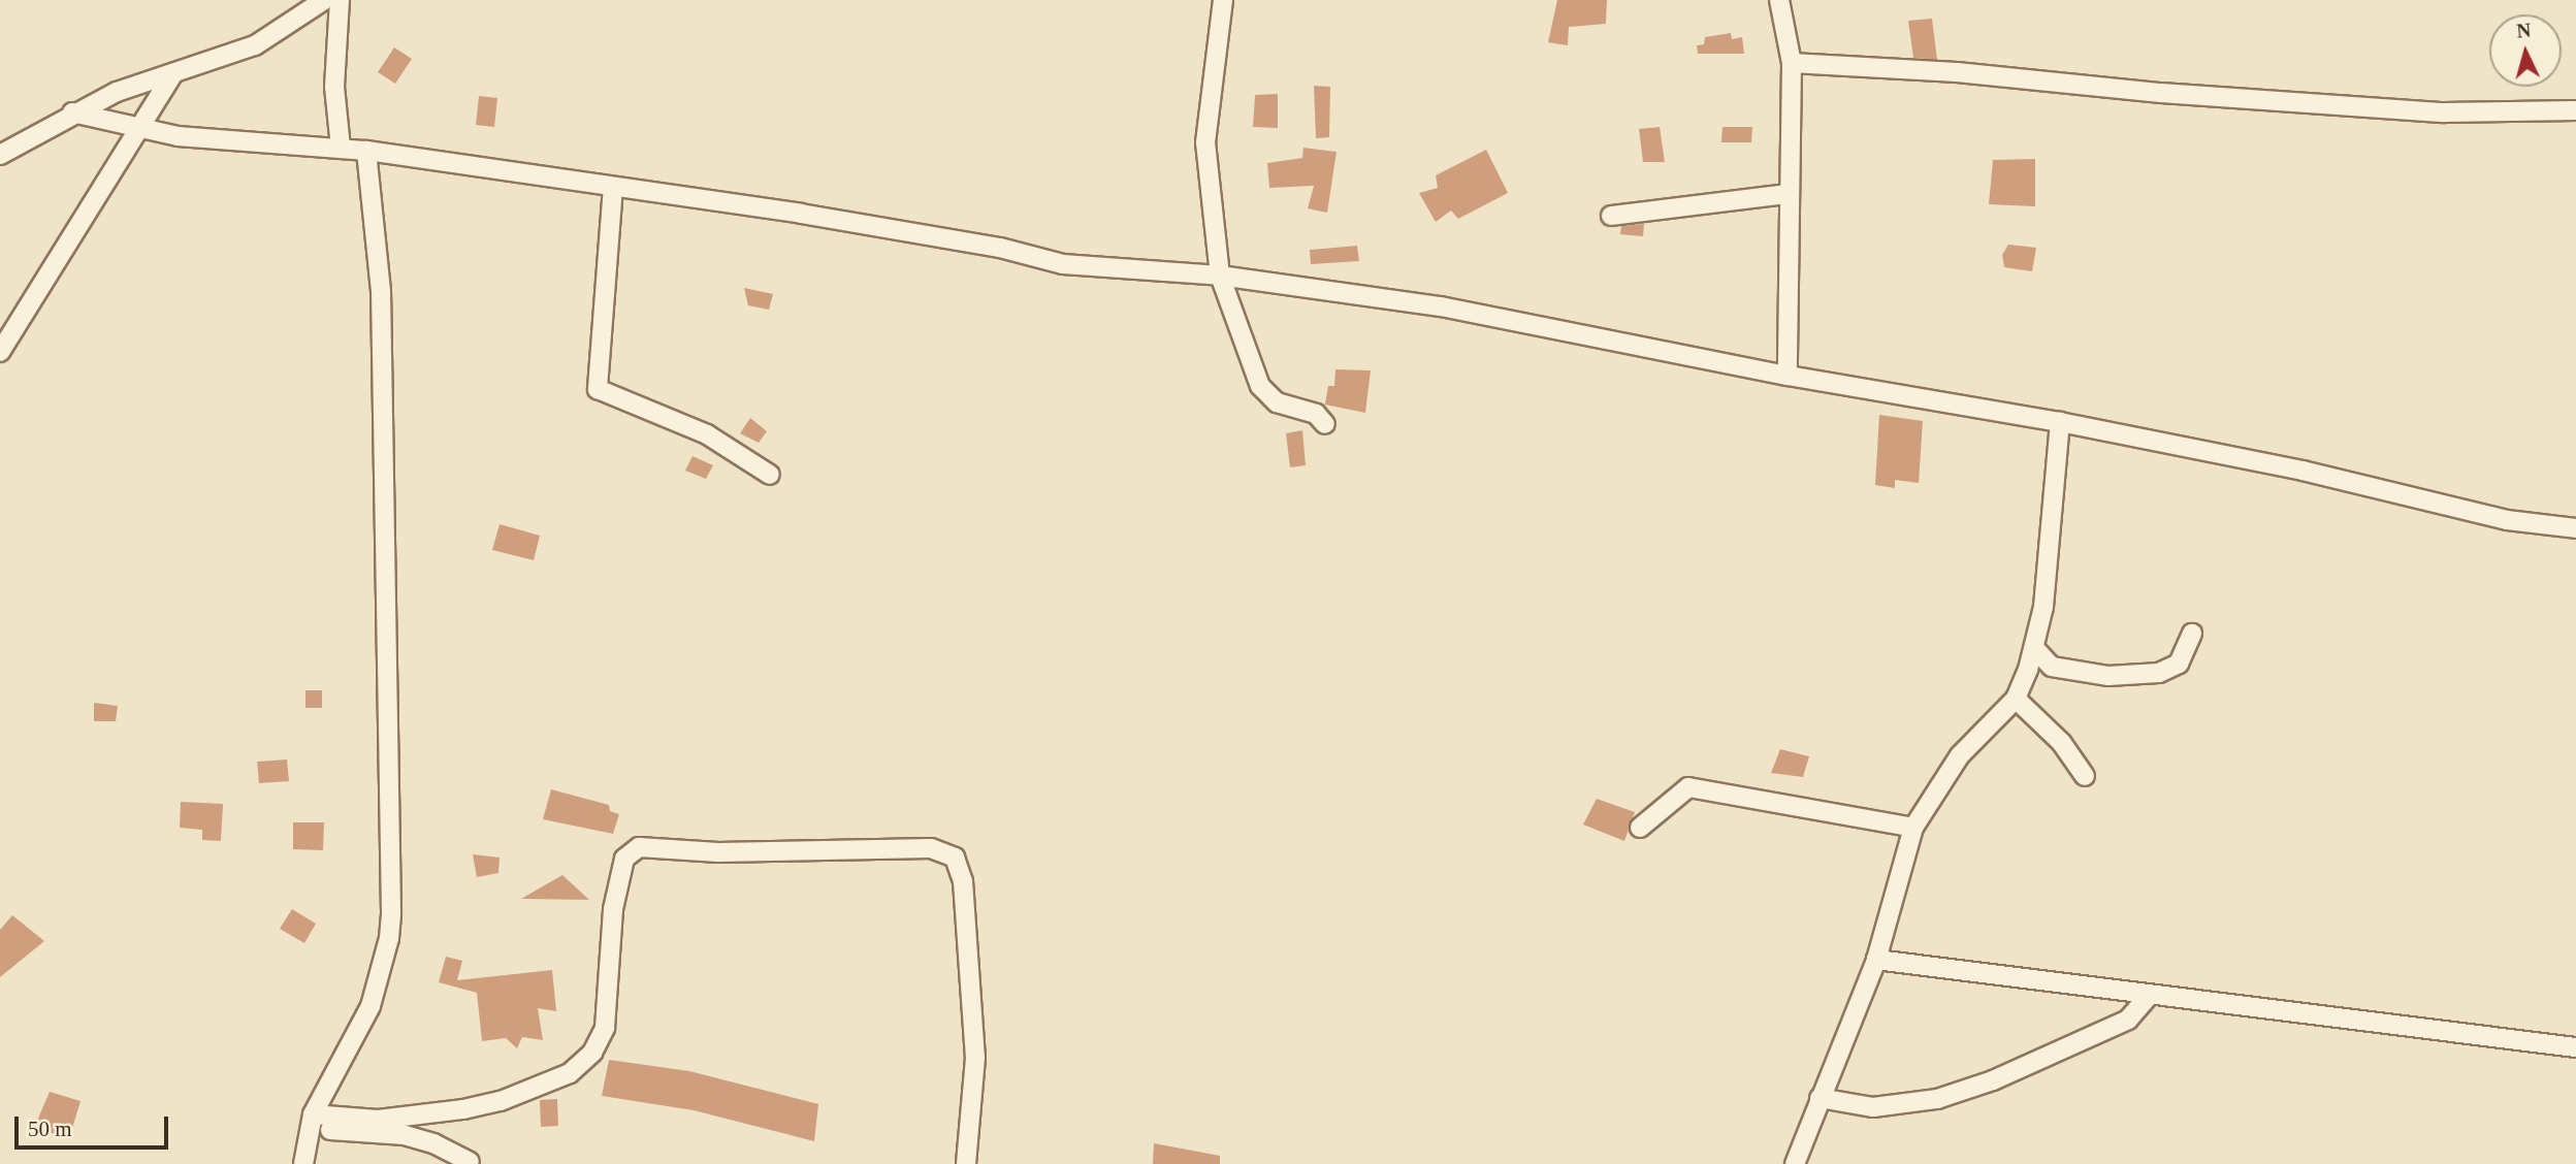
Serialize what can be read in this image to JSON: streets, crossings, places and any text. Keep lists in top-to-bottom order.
{
  "scale_bar": "50 m",
  "north": "top"
}
